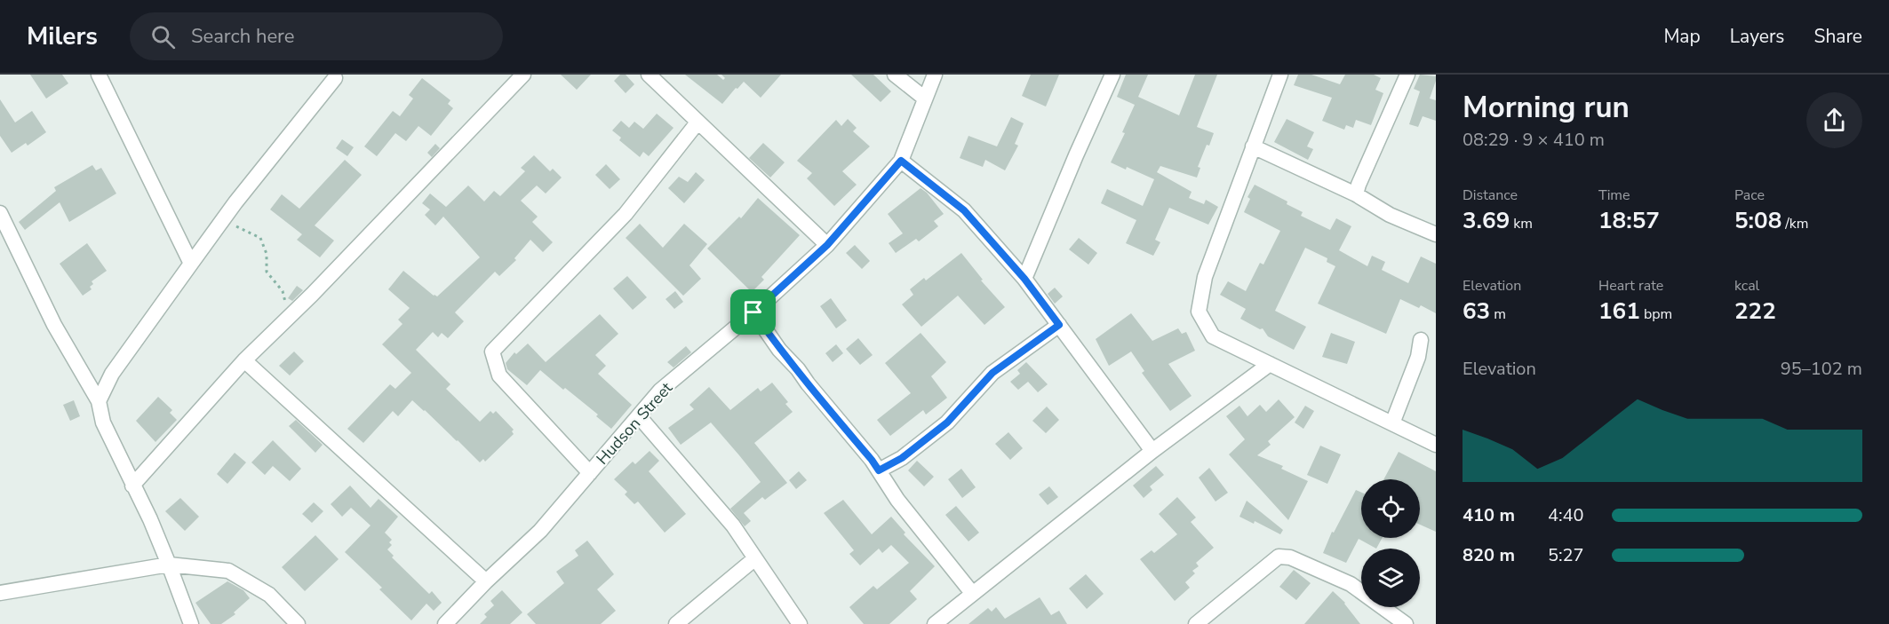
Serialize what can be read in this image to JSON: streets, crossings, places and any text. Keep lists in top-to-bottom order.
{
  "streets": {
    "street": ["Hudson Street"]
  },
  "page": {
    "header": "Milers",
    "search": "Search here",
    "nav": ["Map", "Layers", "Share"],
    "heading": ["Morning run", "08:29 · 9 × 410 m"],
    "stats": [
      ["Distance", "3.69 km"],
      ["Time", "18:57"],
      ["Pace", "5:08 /km"],
      ["Elevation", "63 m"],
      ["Heart rate", "161 bpm"],
      ["kcal", "222"]
    ],
    "chart": ["Elevation", "95–102 m"],
    "list": [
      {
        "name": "410 m",
        "note": "4:40"
      },
      {
        "name": "820 m",
        "note": "5:27"
      }
    ]
  }
}
